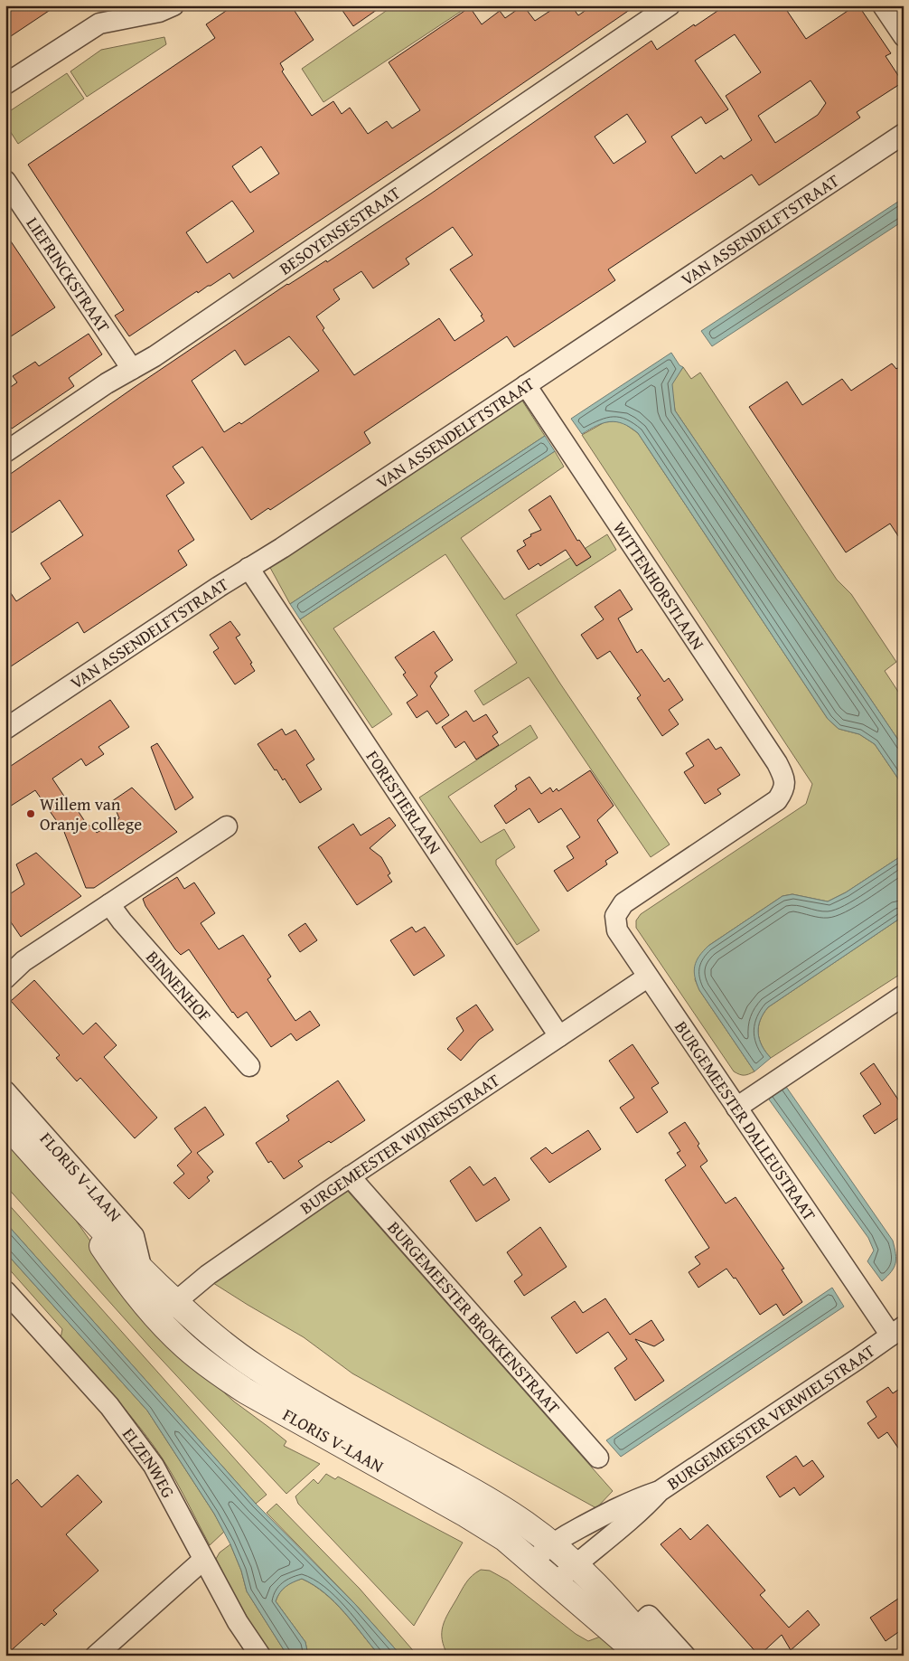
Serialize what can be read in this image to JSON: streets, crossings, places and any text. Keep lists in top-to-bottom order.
{
  "streets": {
    "street": [
      "VAN ASSENDELFTSTRAAT",
      "BESOYENSESTRAAT",
      "LIEFRINCKSTRAAT",
      "WITTENHORSTLAAN",
      "FORESTIERLAAN",
      "BINNENHOF",
      "BURGEMEESTER DALLEUSTRAAT",
      "BURGEMEESTER WIJNENSTRAAT",
      "FLORIS V-LAAN",
      "BURGEMEESTER BROKKENSTRAAT",
      "BURGEMEESTER VERWIELSTRAAT",
      "ELZENWEG"
    ]
  },
  "crossings": [
    ["VAN ASSENDELFTSTRAAT", "WITTENHORSTLAAN"],
    ["VAN ASSENDELFTSTRAAT", "FORESTIERLAAN"],
    ["BESOYENSESTRAAT", "LIEFRINCKSTRAAT"],
    ["WITTENHORSTLAAN", "BURGEMEESTER DALLEUSTRAAT"],
    ["FORESTIERLAAN", "BURGEMEESTER WIJNENSTRAAT"],
    ["BURGEMEESTER DALLEUSTRAAT", "BURGEMEESTER WIJNENSTRAAT"],
    ["BURGEMEESTER DALLEUSTRAAT", "BURGEMEESTER VERWIELSTRAAT"],
    ["BURGEMEESTER WIJNENSTRAAT", "FLORIS V-LAAN"],
    ["BURGEMEESTER WIJNENSTRAAT", "BURGEMEESTER BROKKENSTRAAT"],
    ["FLORIS V-LAAN", "BURGEMEESTER VERWIELSTRAAT"]
  ],
  "places": ["Willem van Oranje college"]
}
